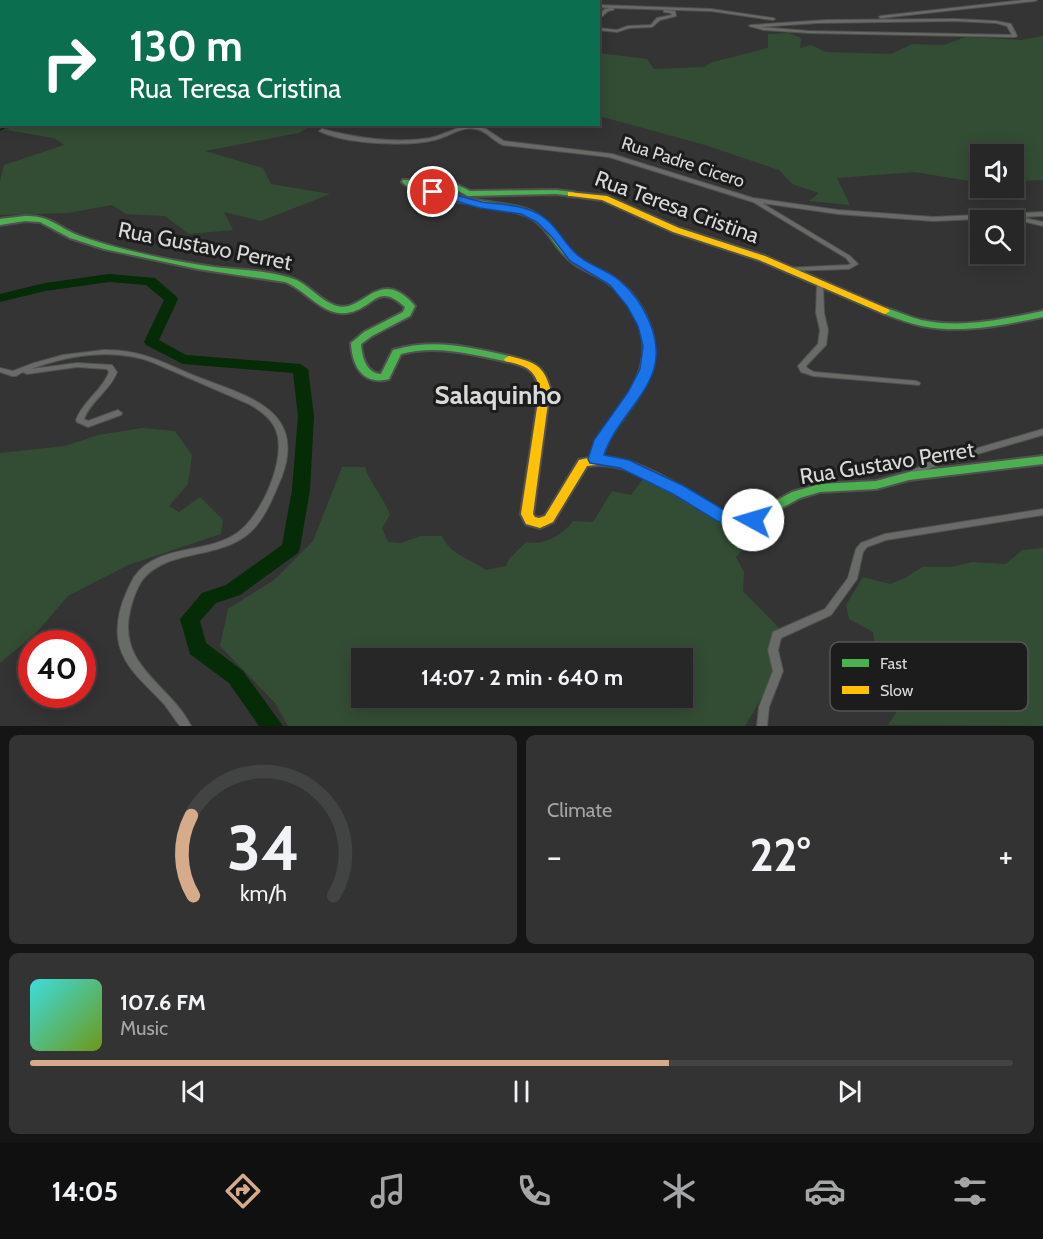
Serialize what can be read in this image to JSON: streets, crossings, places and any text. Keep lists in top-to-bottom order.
{
  "streets": {
    "street": ["Rua Padre Cicero", "Rua Teresa Cristina", "Rua Gustavo Perret"]
  },
  "crossings": [
    ["Rua Teresa Cristina", "Rua Gustavo Perret"]
  ],
  "districts": ["Salaquinho"],
  "legend": ["Fast", "Slow"],
  "page": {
    "turn": ["130 m", "Rua Teresa Cristina"],
    "limit": "40",
    "trip": "14:07 · 2 min · 640 m",
    "tile": "Climate",
    "heat": ["−", "22°", "+"],
    "song": ["107.6 FM", "Music"],
    "tabs": "14:05",
    "gauge": ["34", "km/h"]
  }
}
